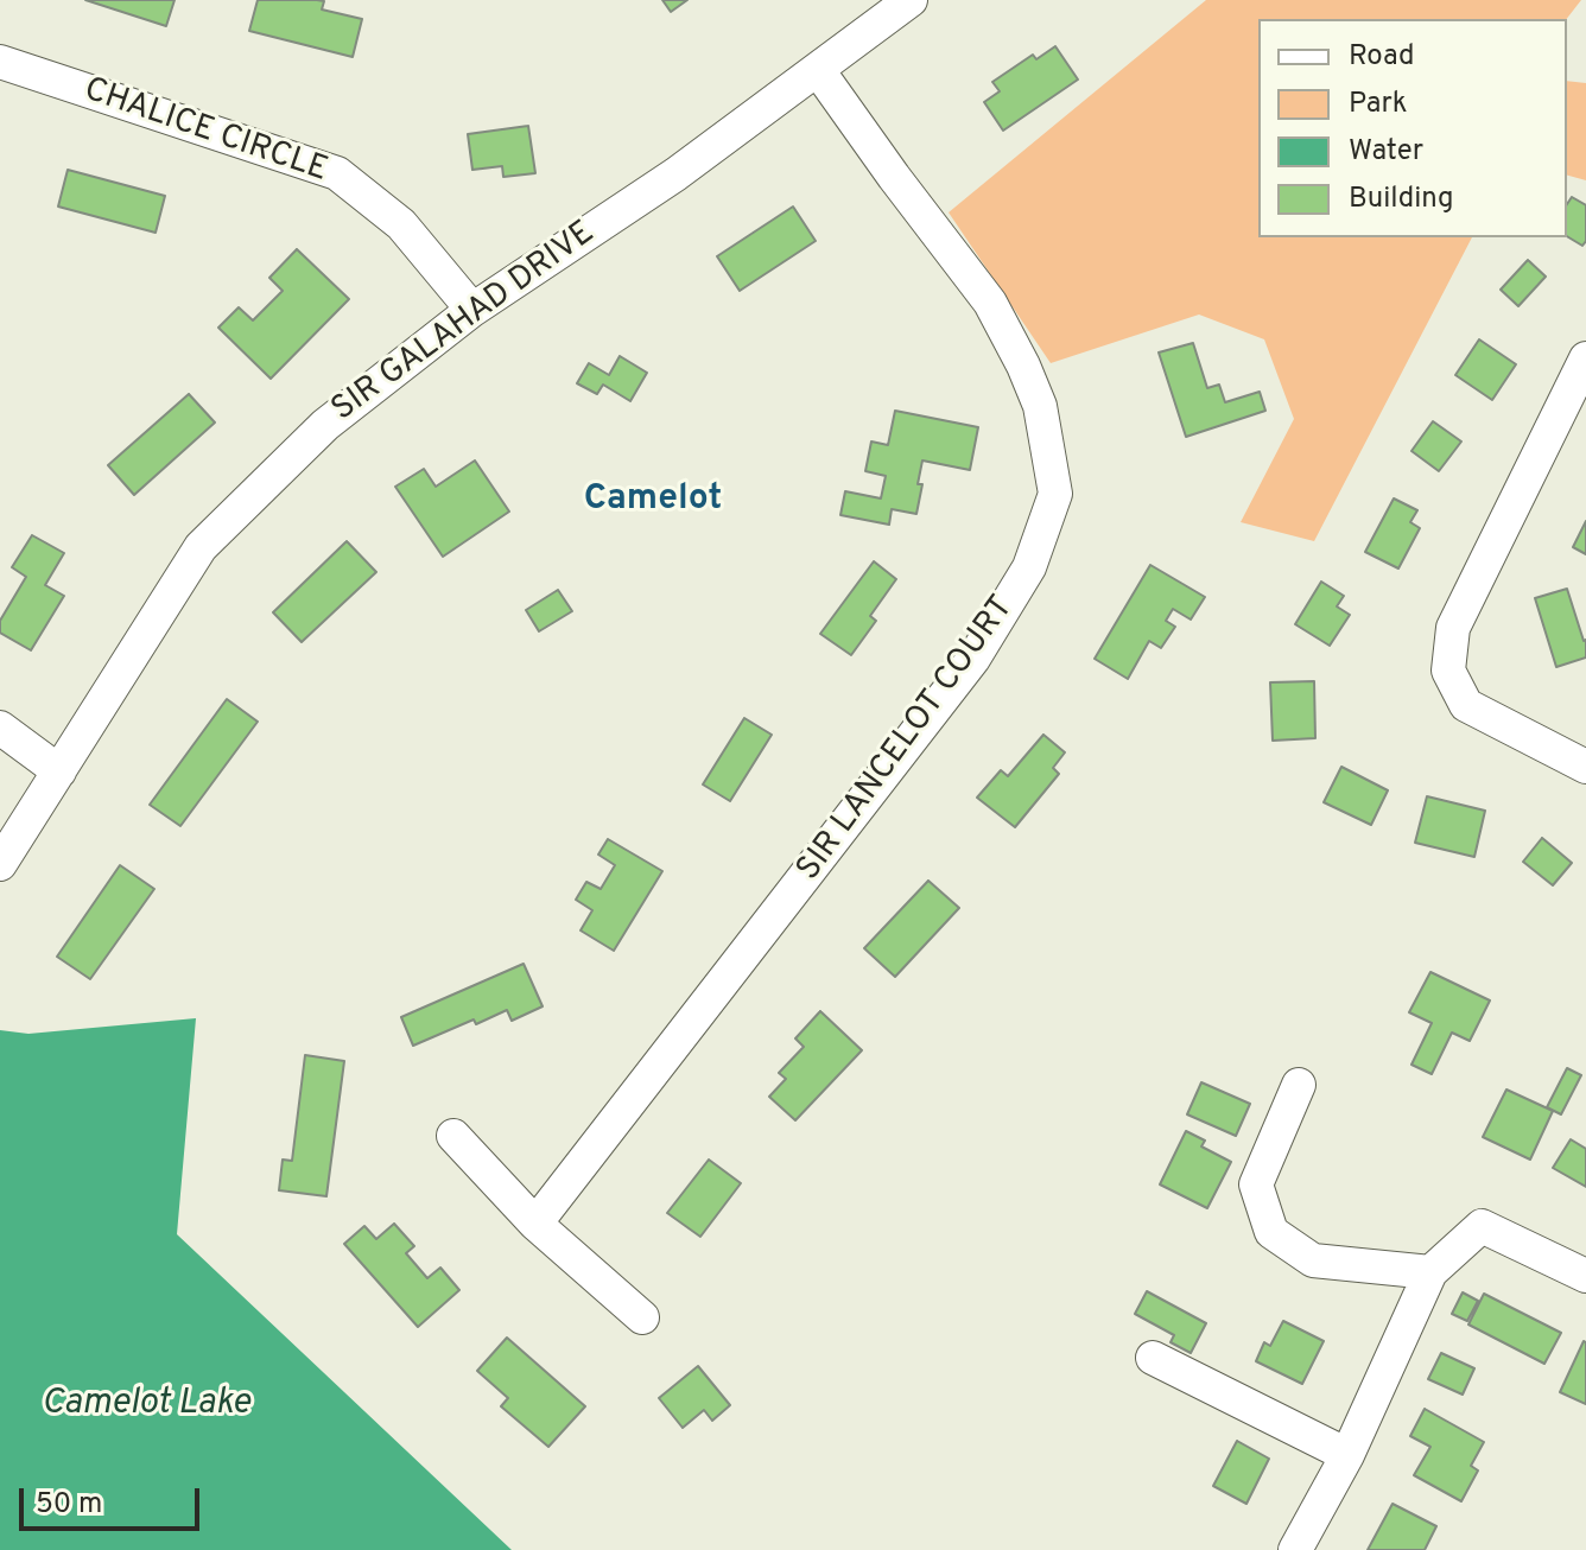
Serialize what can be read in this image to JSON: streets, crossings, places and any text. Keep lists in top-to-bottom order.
{
  "streets": {
    "street": ["CHALICE CIRCLE", "SIR GALAHAD DRIVE", "SIR LANCELOT COURT"]
  },
  "crossings": [
    ["CHALICE CIRCLE", "SIR GALAHAD DRIVE"],
    ["SIR GALAHAD DRIVE", "SIR LANCELOT COURT"]
  ],
  "districts": ["Camelot"],
  "water": ["Camelot Lake"],
  "legend": [
    "Road",
    "Park",
    "Water",
    "Building"
  ],
  "scale_bar": "50 m"
}
